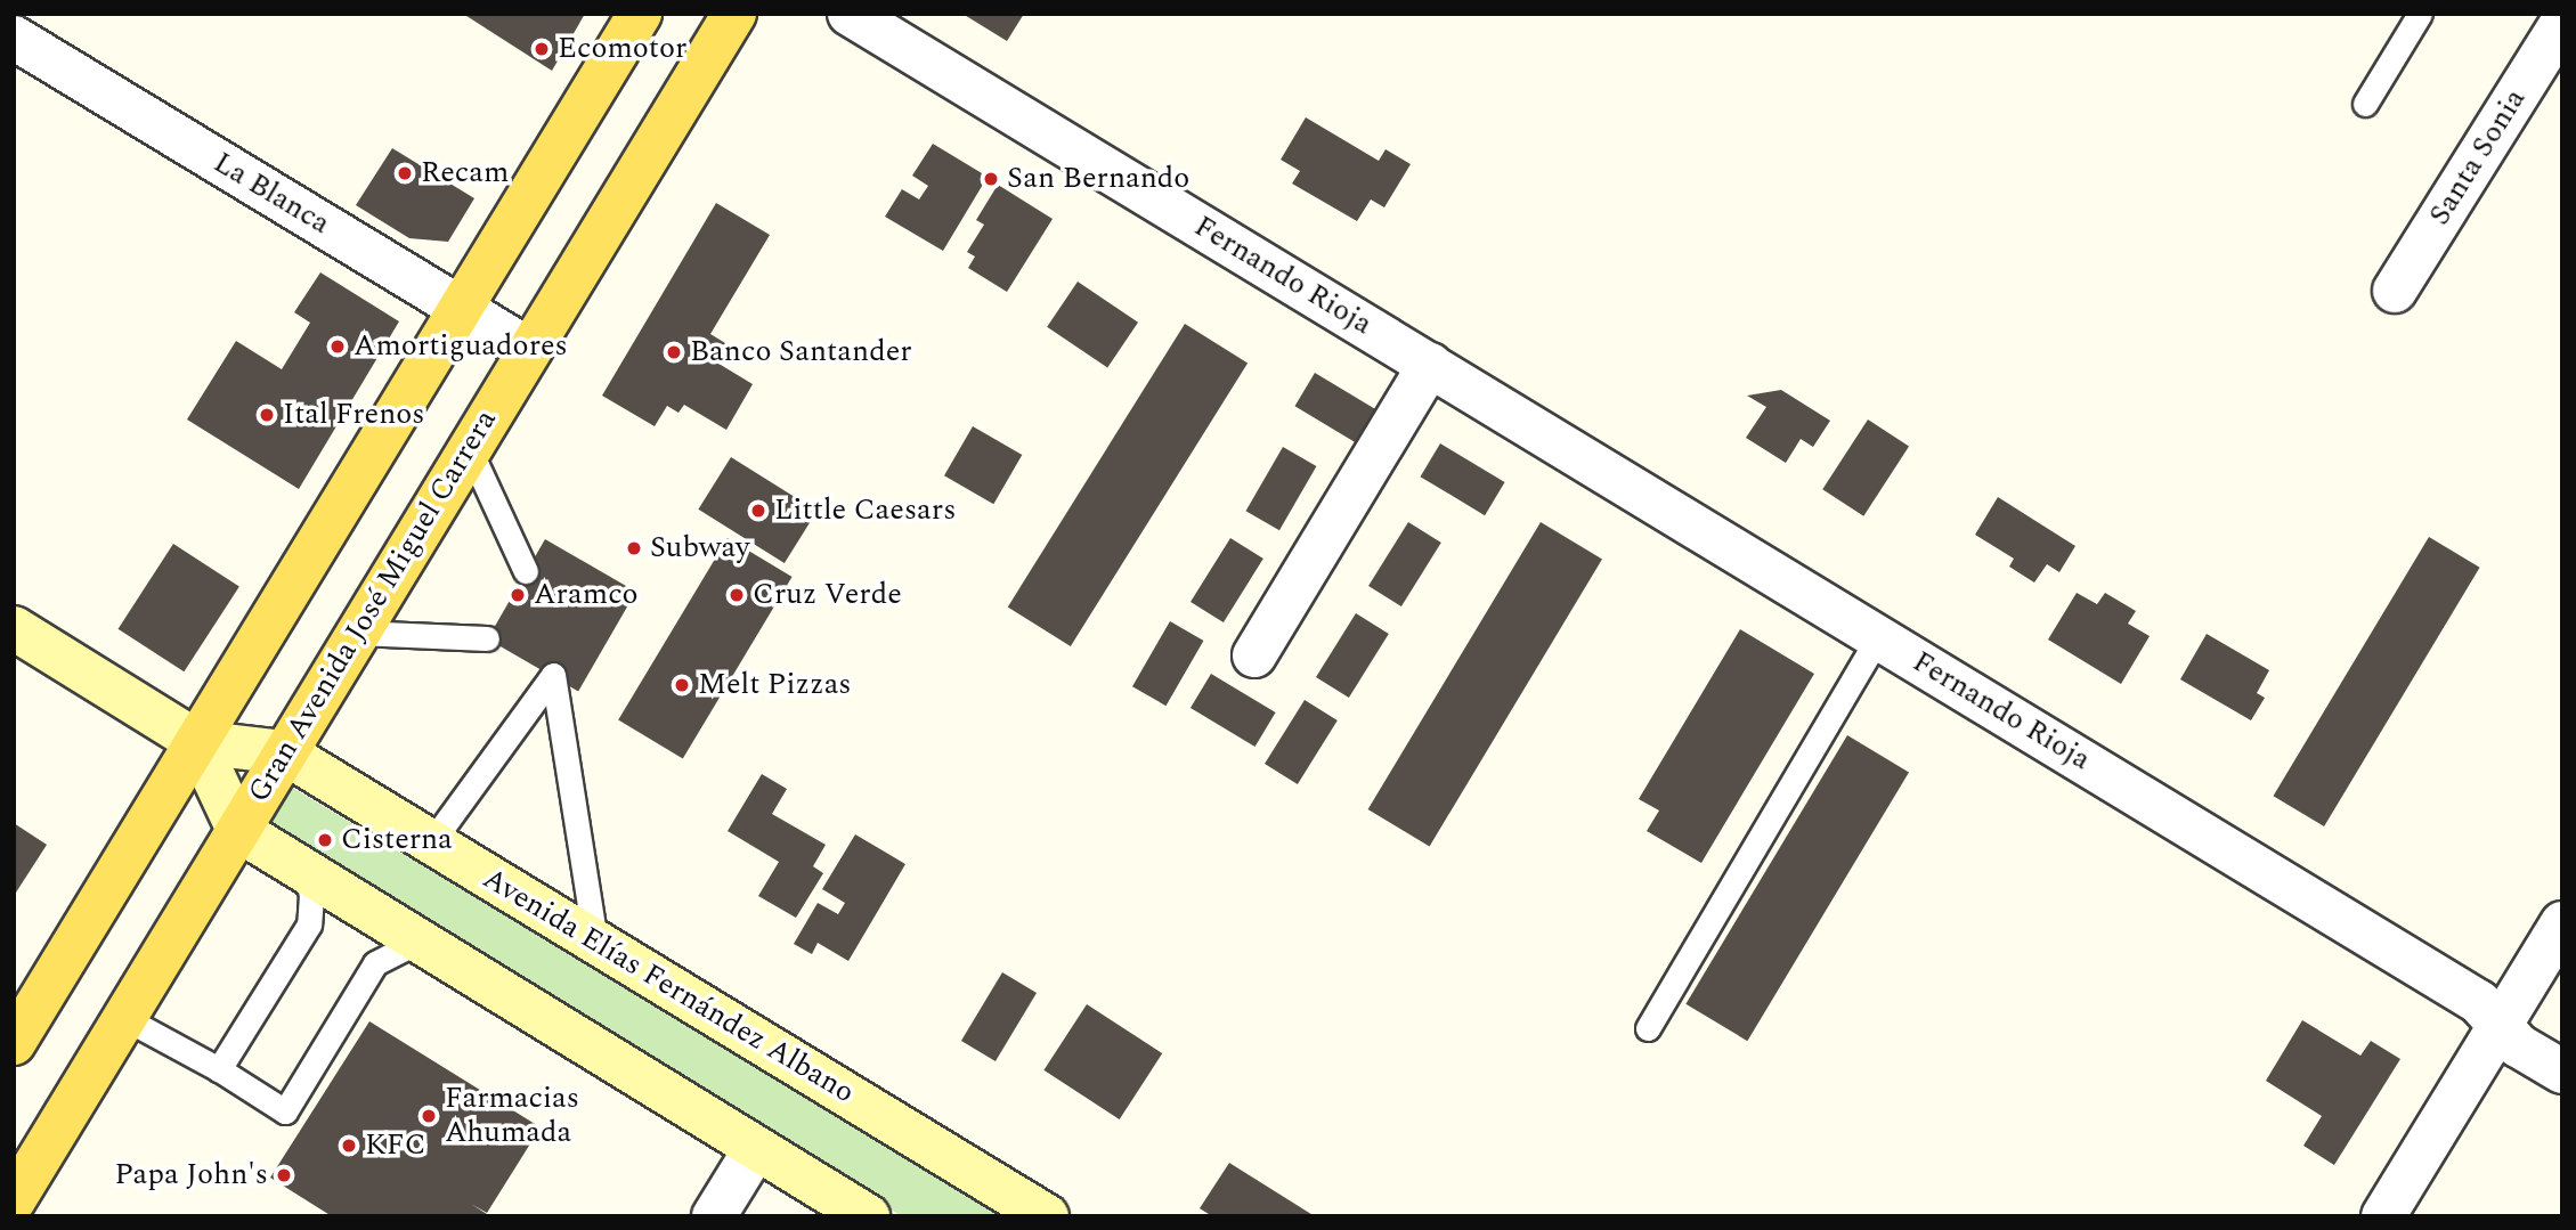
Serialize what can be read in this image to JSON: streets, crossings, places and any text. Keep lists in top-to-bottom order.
{
  "streets": {
    "main road": ["Gran Avenida José Miguel Carrera", "Avenida Elías Fernández Albano"],
    "street": ["Santa Sonia", "La Blanca", "Fernando Rioja"]
  },
  "crossings": [
    ["La Blanca", "Gran Avenida José Miguel Carrera"],
    ["Gran Avenida José Miguel Carrera", "Avenida Elías Fernández Albano"]
  ],
  "places": [
    "Ecomotor",
    "Recam",
    "San Bernando",
    "Amortiguadores",
    "Banco Santander",
    "Ital Frenos",
    "Little Caesars",
    "Subway",
    "Aramco",
    "Cruz Verde",
    "Melt Pizzas",
    "Cisterna",
    "Farmacias Ahumada",
    "KFC",
    "Papa John's"
  ]
}
